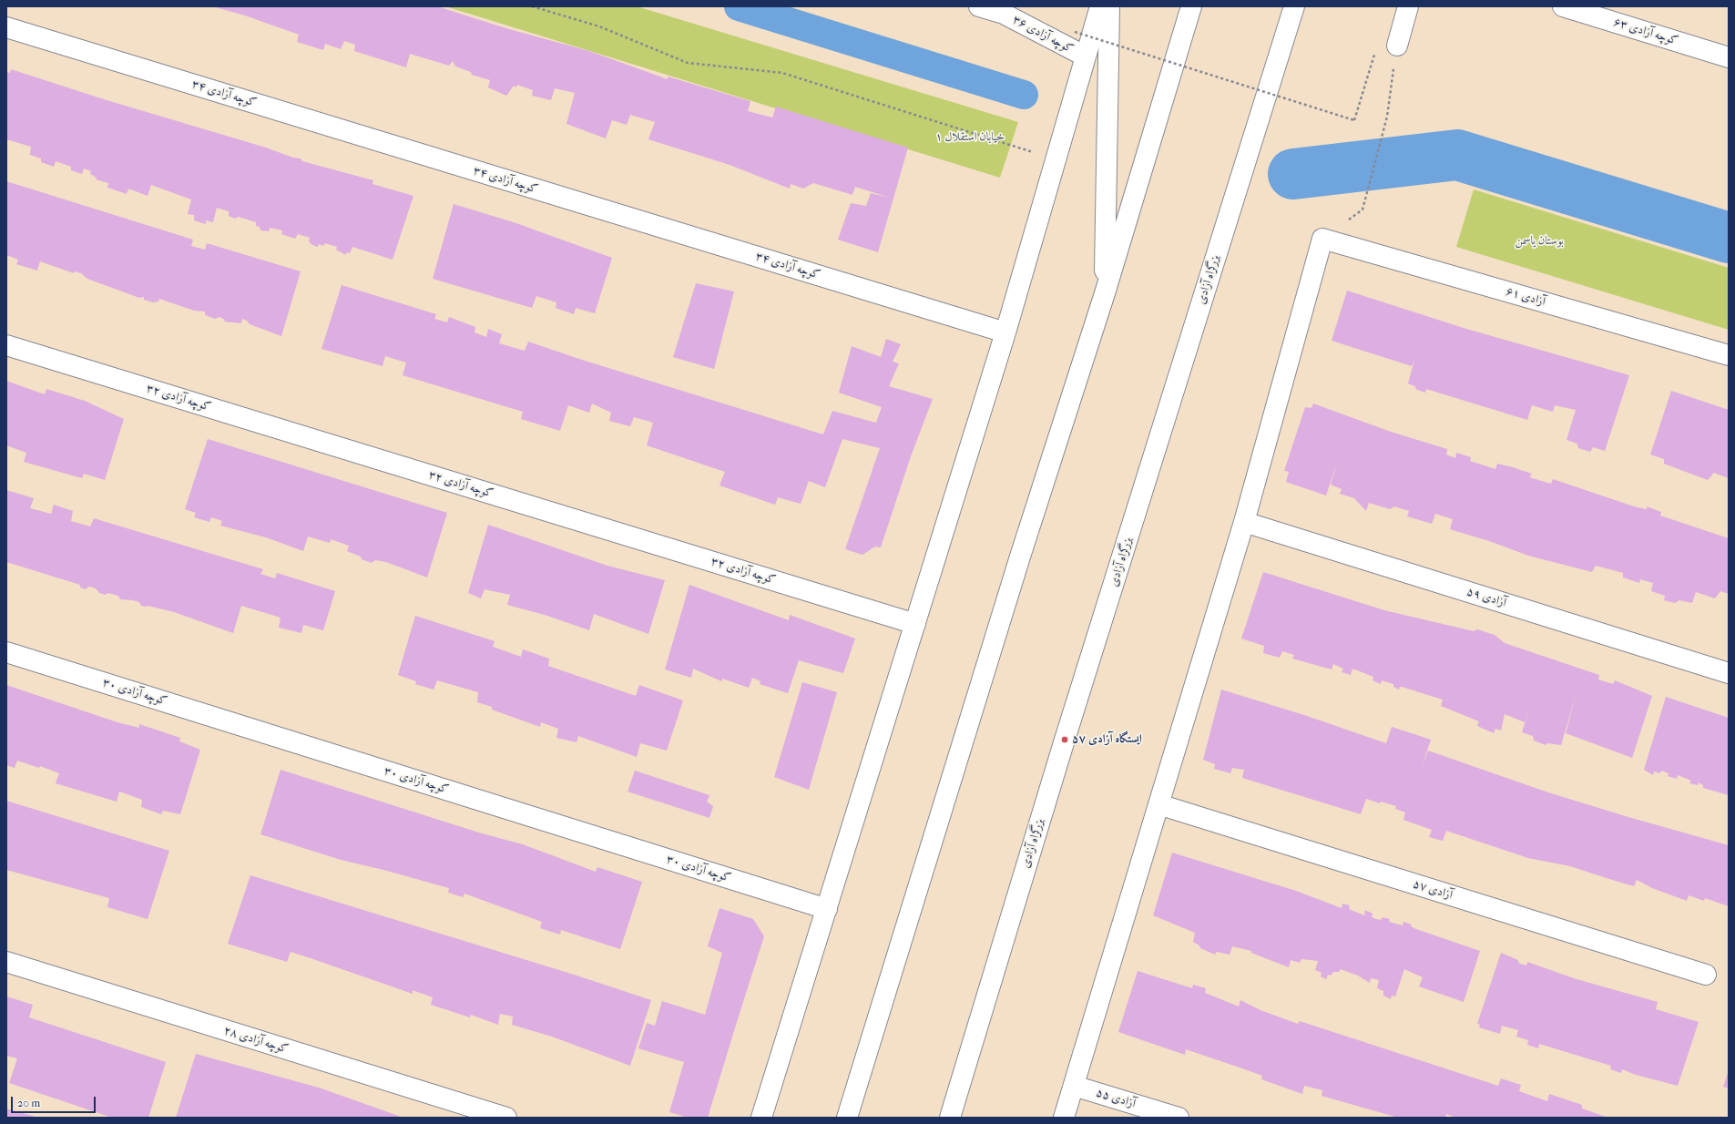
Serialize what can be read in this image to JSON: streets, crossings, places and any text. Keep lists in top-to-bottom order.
{
  "streets": {
    "main road": [
      "کوچه آزادی ۶۳",
      "کوچه آزادی ۳۶",
      "کوچه آزادی ۳۴",
      "بزرگراه آزادی",
      "آزادی ۶۱",
      "کوچه آزادی ۳۲",
      "آزادی ۵۹",
      "کوچه آزادی ۳۰",
      "آزادی ۵۷",
      "کوچه آزادی ۲۸",
      "آزادی ۵۵"
    ]
  },
  "crossings": [
    ["آزادی ۶۱", "آزادی ۵۹"]
  ],
  "parks": ["خیابان استقلال ۱", "بوستان یاسمن"],
  "places": ["ایستگاه آزادی ۵۷"],
  "scale_bar": "20 m"
}
